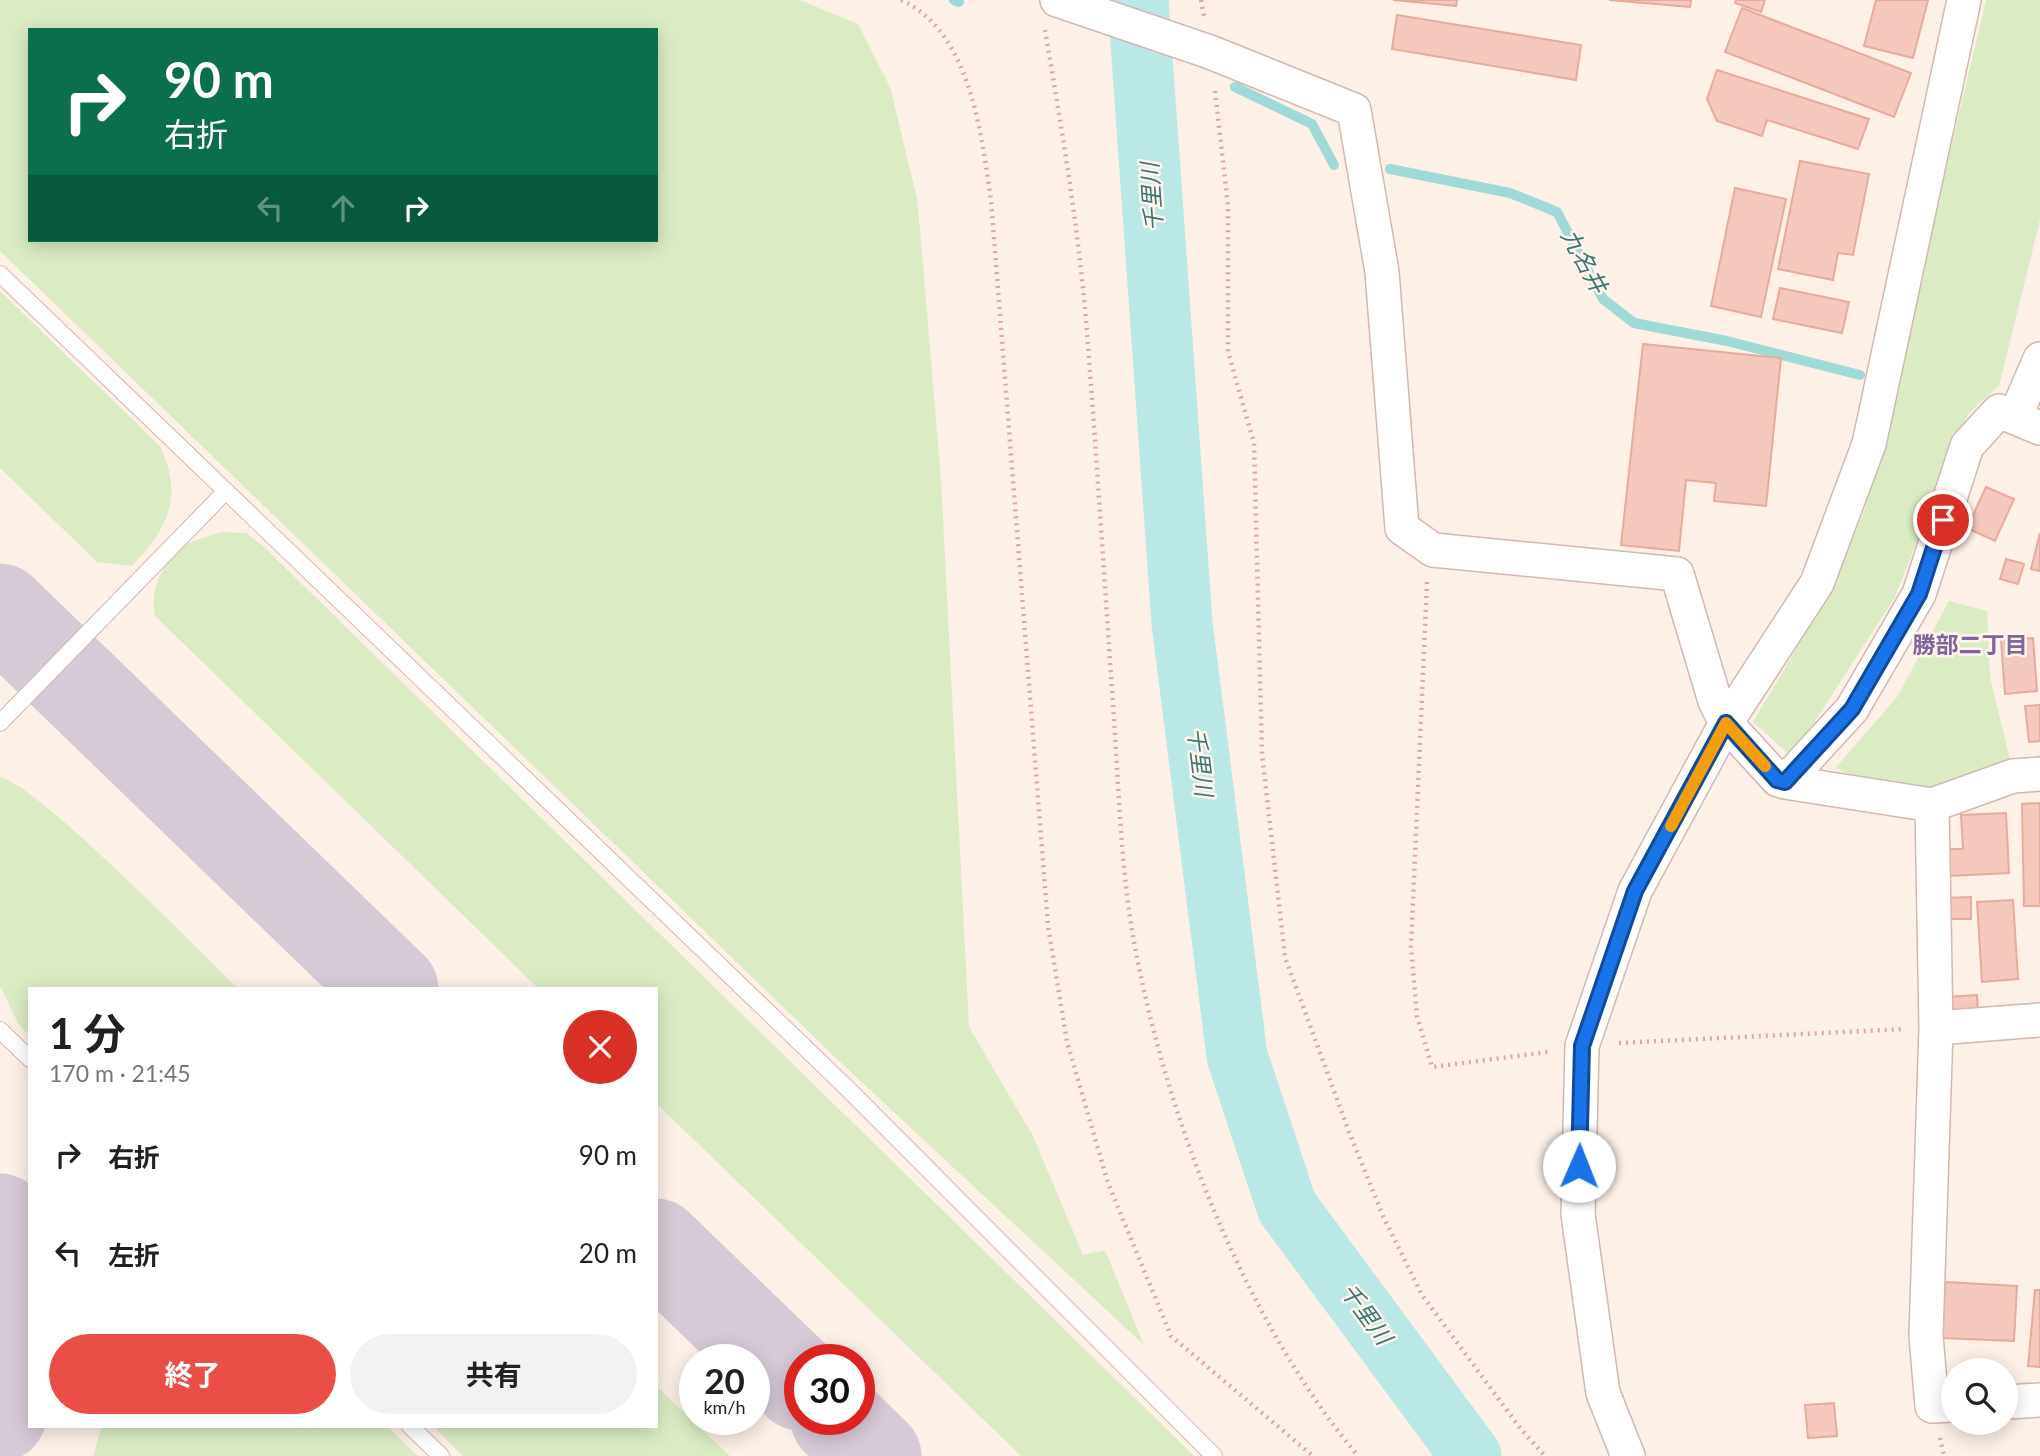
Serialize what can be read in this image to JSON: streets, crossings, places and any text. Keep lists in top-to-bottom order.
{
  "districts": ["勝部二丁目"],
  "water": ["千里川", "九名井"],
  "page": {
    "turn": ["90 m", "右折"],
    "heading": ["1 分", "170 m · 21:45"],
    "list": [
      {
        "name": "右折",
        "value": "90 m"
      },
      {
        "name": "左折",
        "value": "20 m"
      }
    ],
    "buttons": ["終了", "共有"],
    "speed": "20 km/h",
    "limit": "30"
  }
}
